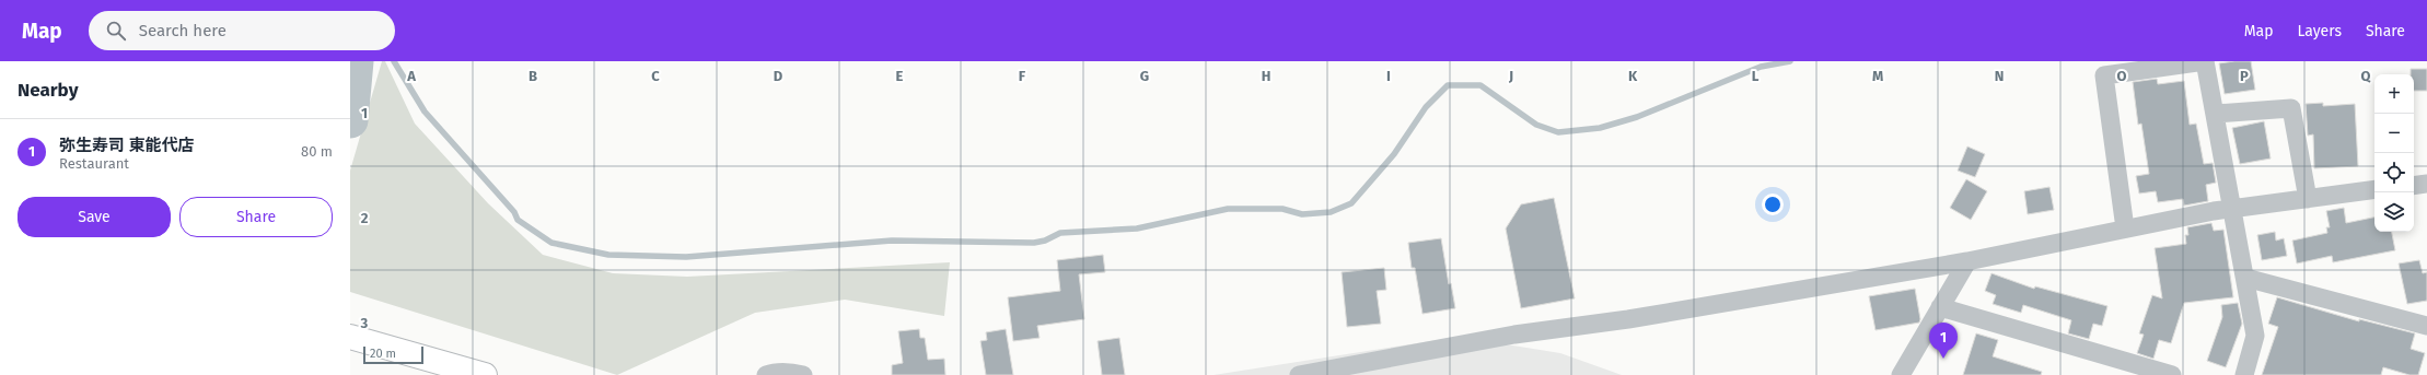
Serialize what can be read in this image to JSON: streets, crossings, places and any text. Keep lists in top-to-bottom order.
{
  "scale_bar": "20 m",
  "page": {
    "header": "Map",
    "search": "Search here",
    "nav": ["Map", "Layers", "Share"],
    "heading": "Nearby",
    "map_buttons": ["+", "−"],
    "list": [
      {
        "mark": "1",
        "name": "弥生寿司 東能代店",
        "note": "Restaurant",
        "value": "80 m"
      }
    ],
    "buttons": ["Save", "Share"],
    "pins": "1",
    "scale": "20 m"
  },
  "grid": {
    "columns": [
      "A",
      "B",
      "C",
      "D",
      "E",
      "F",
      "G",
      "H",
      "I",
      "J",
      "K",
      "L",
      "M",
      "N",
      "O",
      "P",
      "Q"
    ],
    "rows": ["1", "2", "3"]
  }
}
